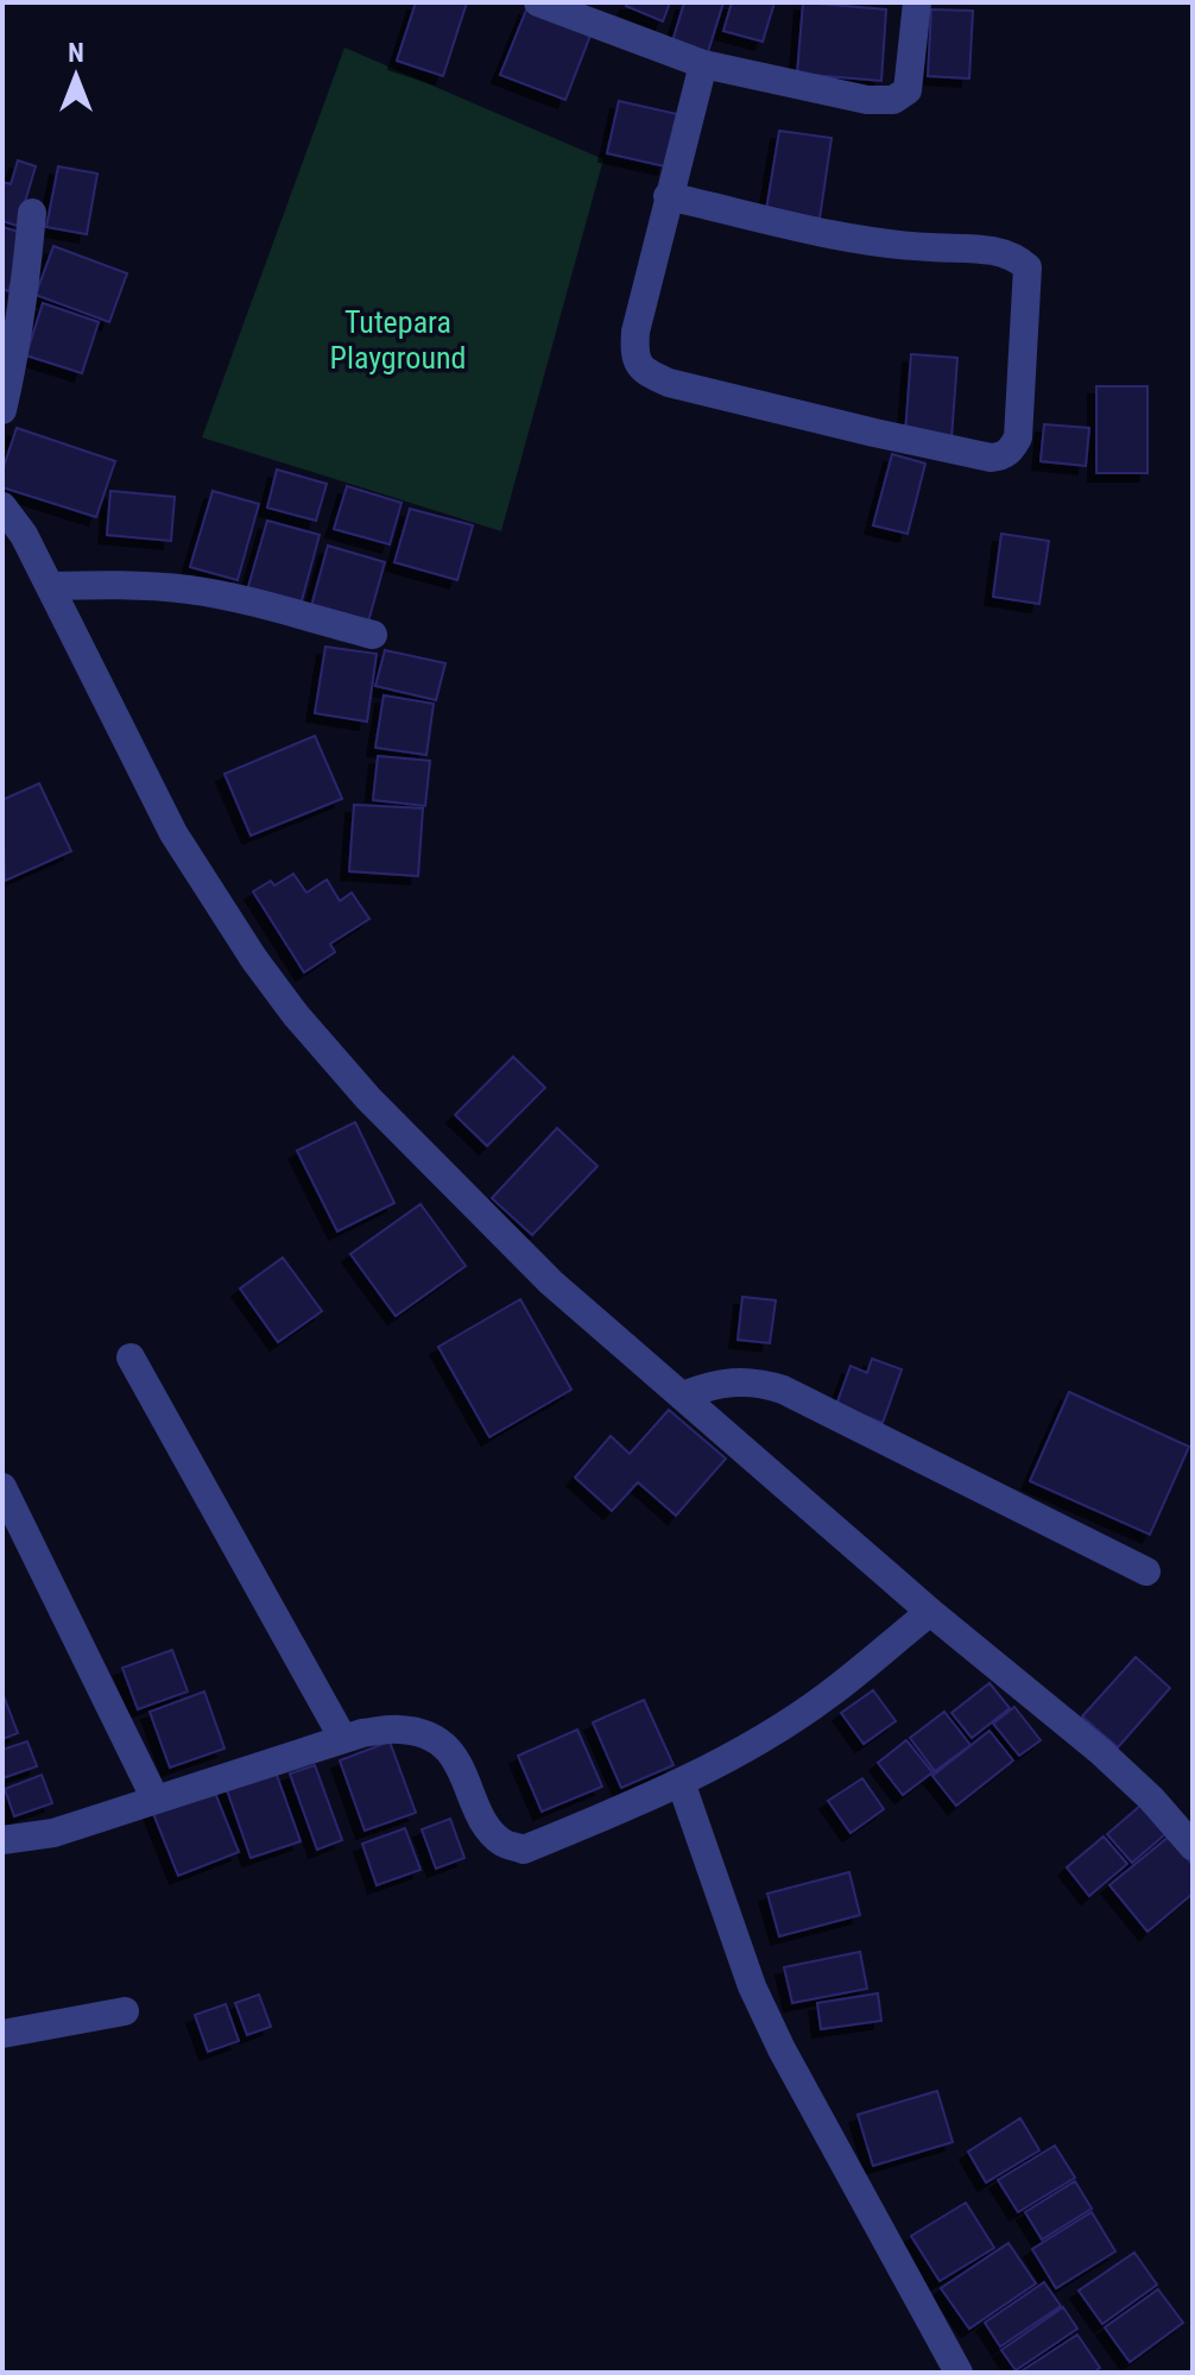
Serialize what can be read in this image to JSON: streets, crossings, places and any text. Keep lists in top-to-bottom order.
{
  "parks": ["Tutepara Playground"],
  "north": "top"
}
